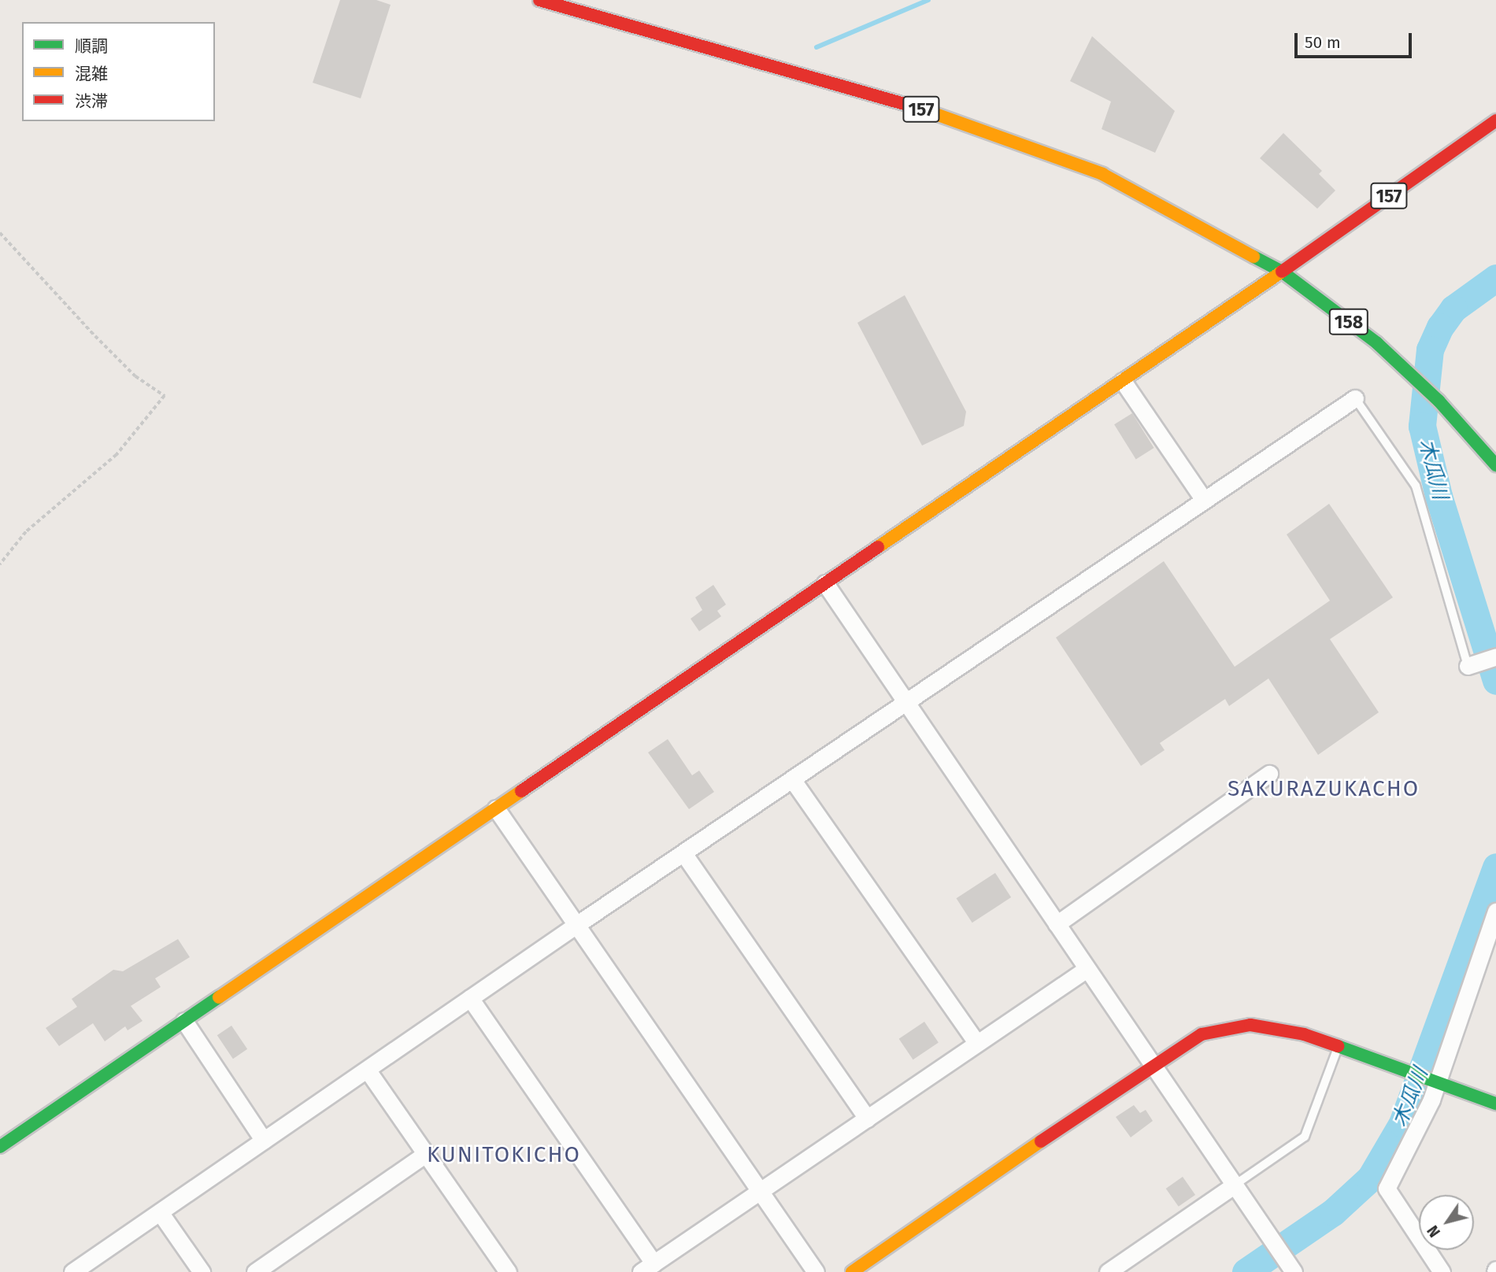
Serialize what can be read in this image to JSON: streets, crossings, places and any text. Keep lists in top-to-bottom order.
{
  "streets": {
    "main road": ["157", "158"]
  },
  "crossings": [
    ["157", "158"]
  ],
  "districts": ["SAKURAZUKACHO", "KUNITOKICHO"],
  "water": ["木瓜川"],
  "legend": ["順調", "混雑", "渋滞"],
  "scale_bar": "50 m",
  "north": "bottom left"
}
